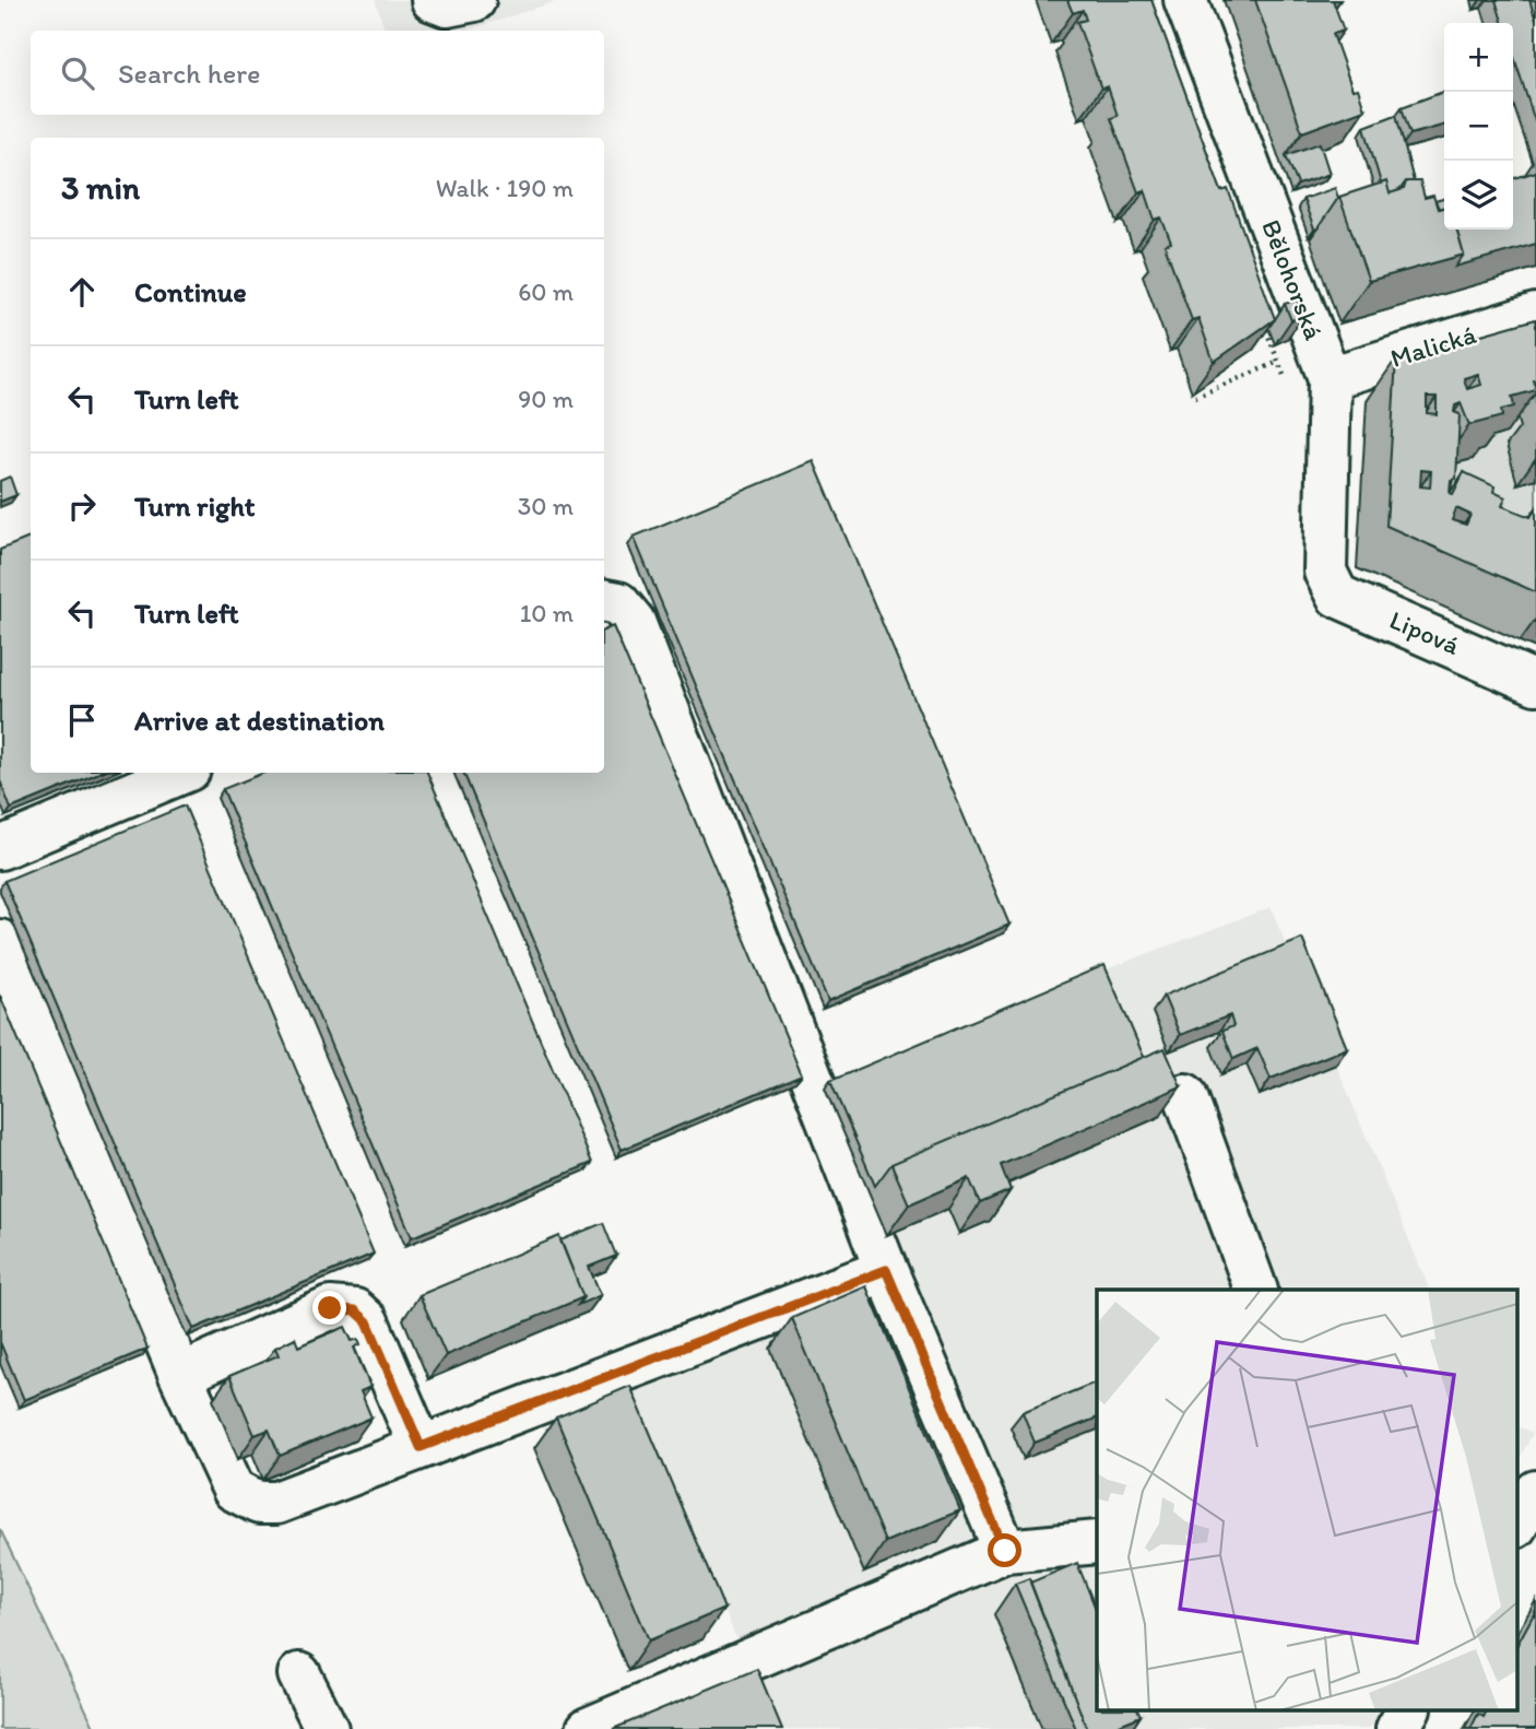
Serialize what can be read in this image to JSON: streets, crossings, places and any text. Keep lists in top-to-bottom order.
{
  "streets": {
    "street": ["Bělohorská", "Malická", "Lipová"]
  },
  "crossings": [
    ["Bělohorská", "Malická"],
    ["Bělohorská", "Lipová"]
  ],
  "page": {
    "map_buttons": ["+", "−"],
    "search": "Search here",
    "heading": ["3 min", "Walk · 190 m"],
    "list": [
      ["Continue", "60 m"],
      ["Turn left", "90 m"],
      ["Turn right", "30 m"],
      ["Turn left", "10 m"],
      "Arrive at destination"
    ]
  }
}
